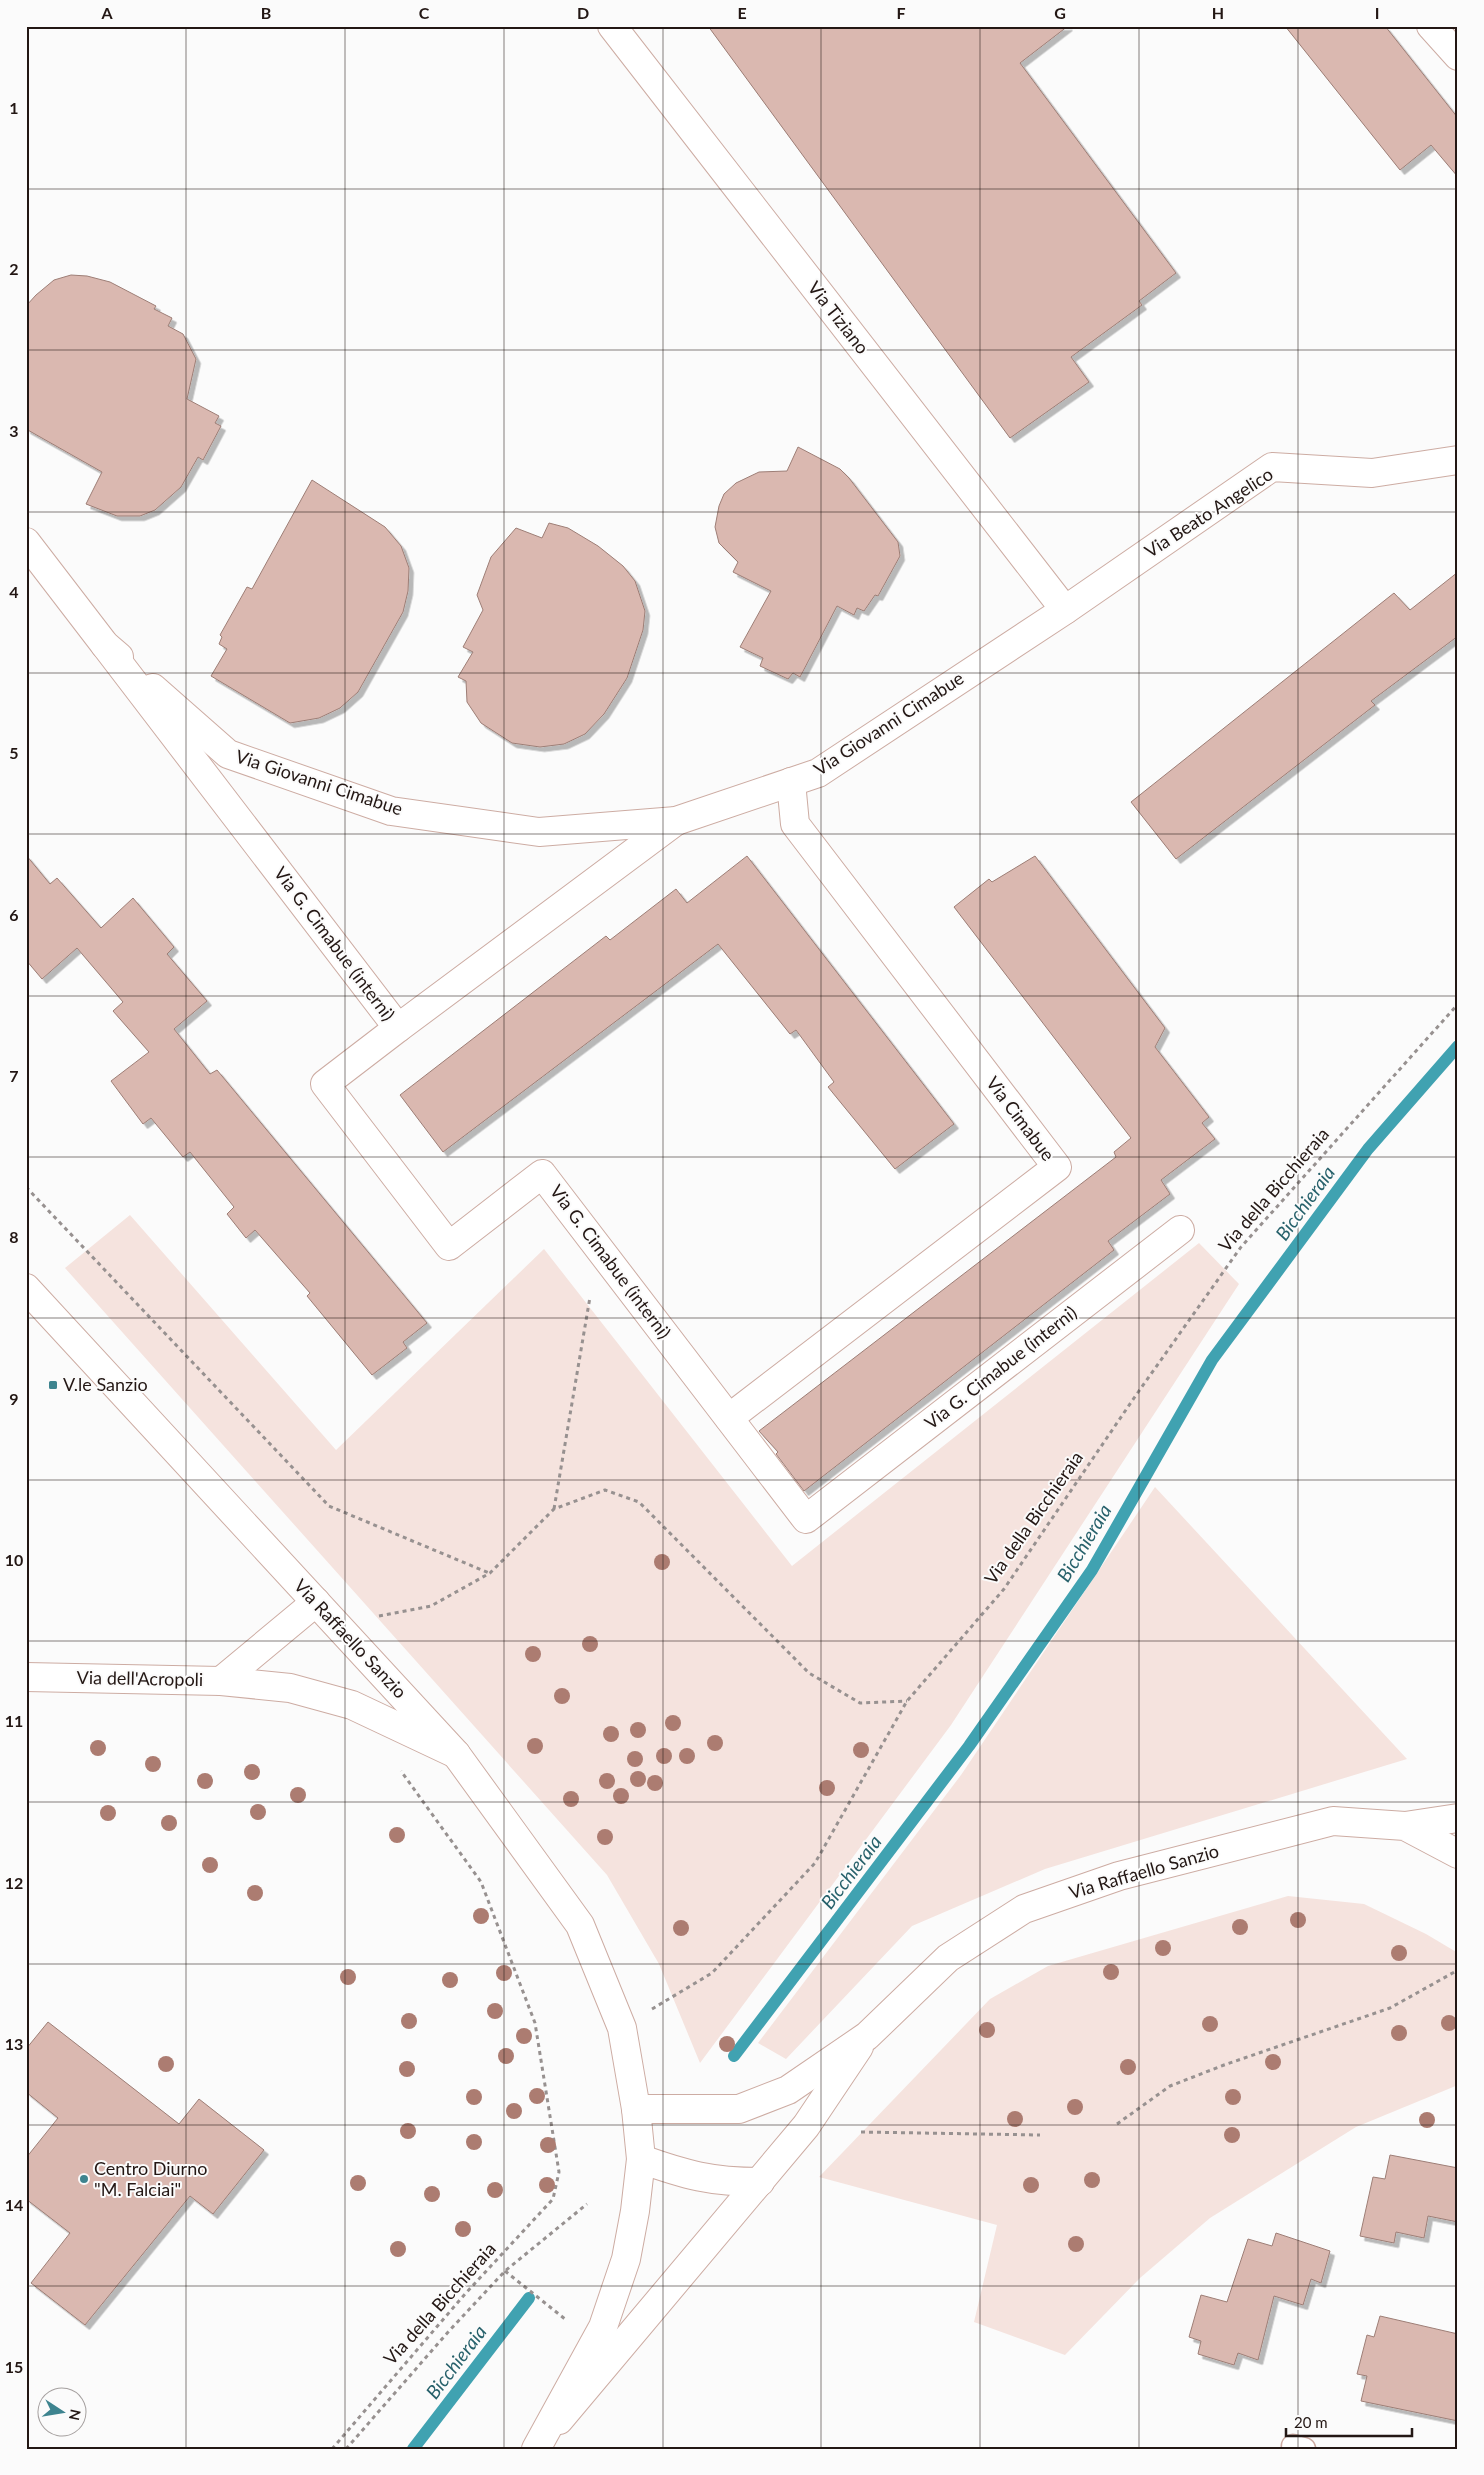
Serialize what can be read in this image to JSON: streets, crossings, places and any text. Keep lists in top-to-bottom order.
{
  "streets": {
    "street": [
      "Via Tiziano",
      "Via Beato Angelico",
      "Via Giovanni Cimabue",
      "Via G. Cimabue (interni)",
      "Via Cimabue",
      "Via Raffaello Sanzio",
      "Via dell'Acropoli"
    ],
    "path": ["Via della Bicchieraia"]
  },
  "crossings": [
    ["Via Tiziano", "Via Beato Angelico"],
    ["Via Tiziano", "Via Giovanni Cimabue"],
    ["Via Beato Angelico", "Via Giovanni Cimabue"],
    ["Via Giovanni Cimabue", "Via G. Cimabue (interni)"],
    ["Via Giovanni Cimabue", "Via Cimabue"],
    ["Via G. Cimabue (interni)", "Via Cimabue"],
    ["Via della Bicchieraia", "Via Raffaello Sanzio"],
    ["Via Raffaello Sanzio", "Via dell'Acropoli"]
  ],
  "water": ["Bicchieraia"],
  "places": {
    "transit": ["V.le Sanzio"],
    "other": ["Centro Diurno \"M. Falciai\""]
  },
  "scale_bar": "20 m",
  "north": "right",
  "grid": {
    "columns": [
      "A",
      "B",
      "C",
      "D",
      "E",
      "F",
      "G",
      "H",
      "I"
    ],
    "rows": [
      "1",
      "2",
      "3",
      "4",
      "5",
      "6",
      "7",
      "8",
      "9",
      "10",
      "11",
      "12",
      "13",
      "14",
      "15"
    ]
  }
}
